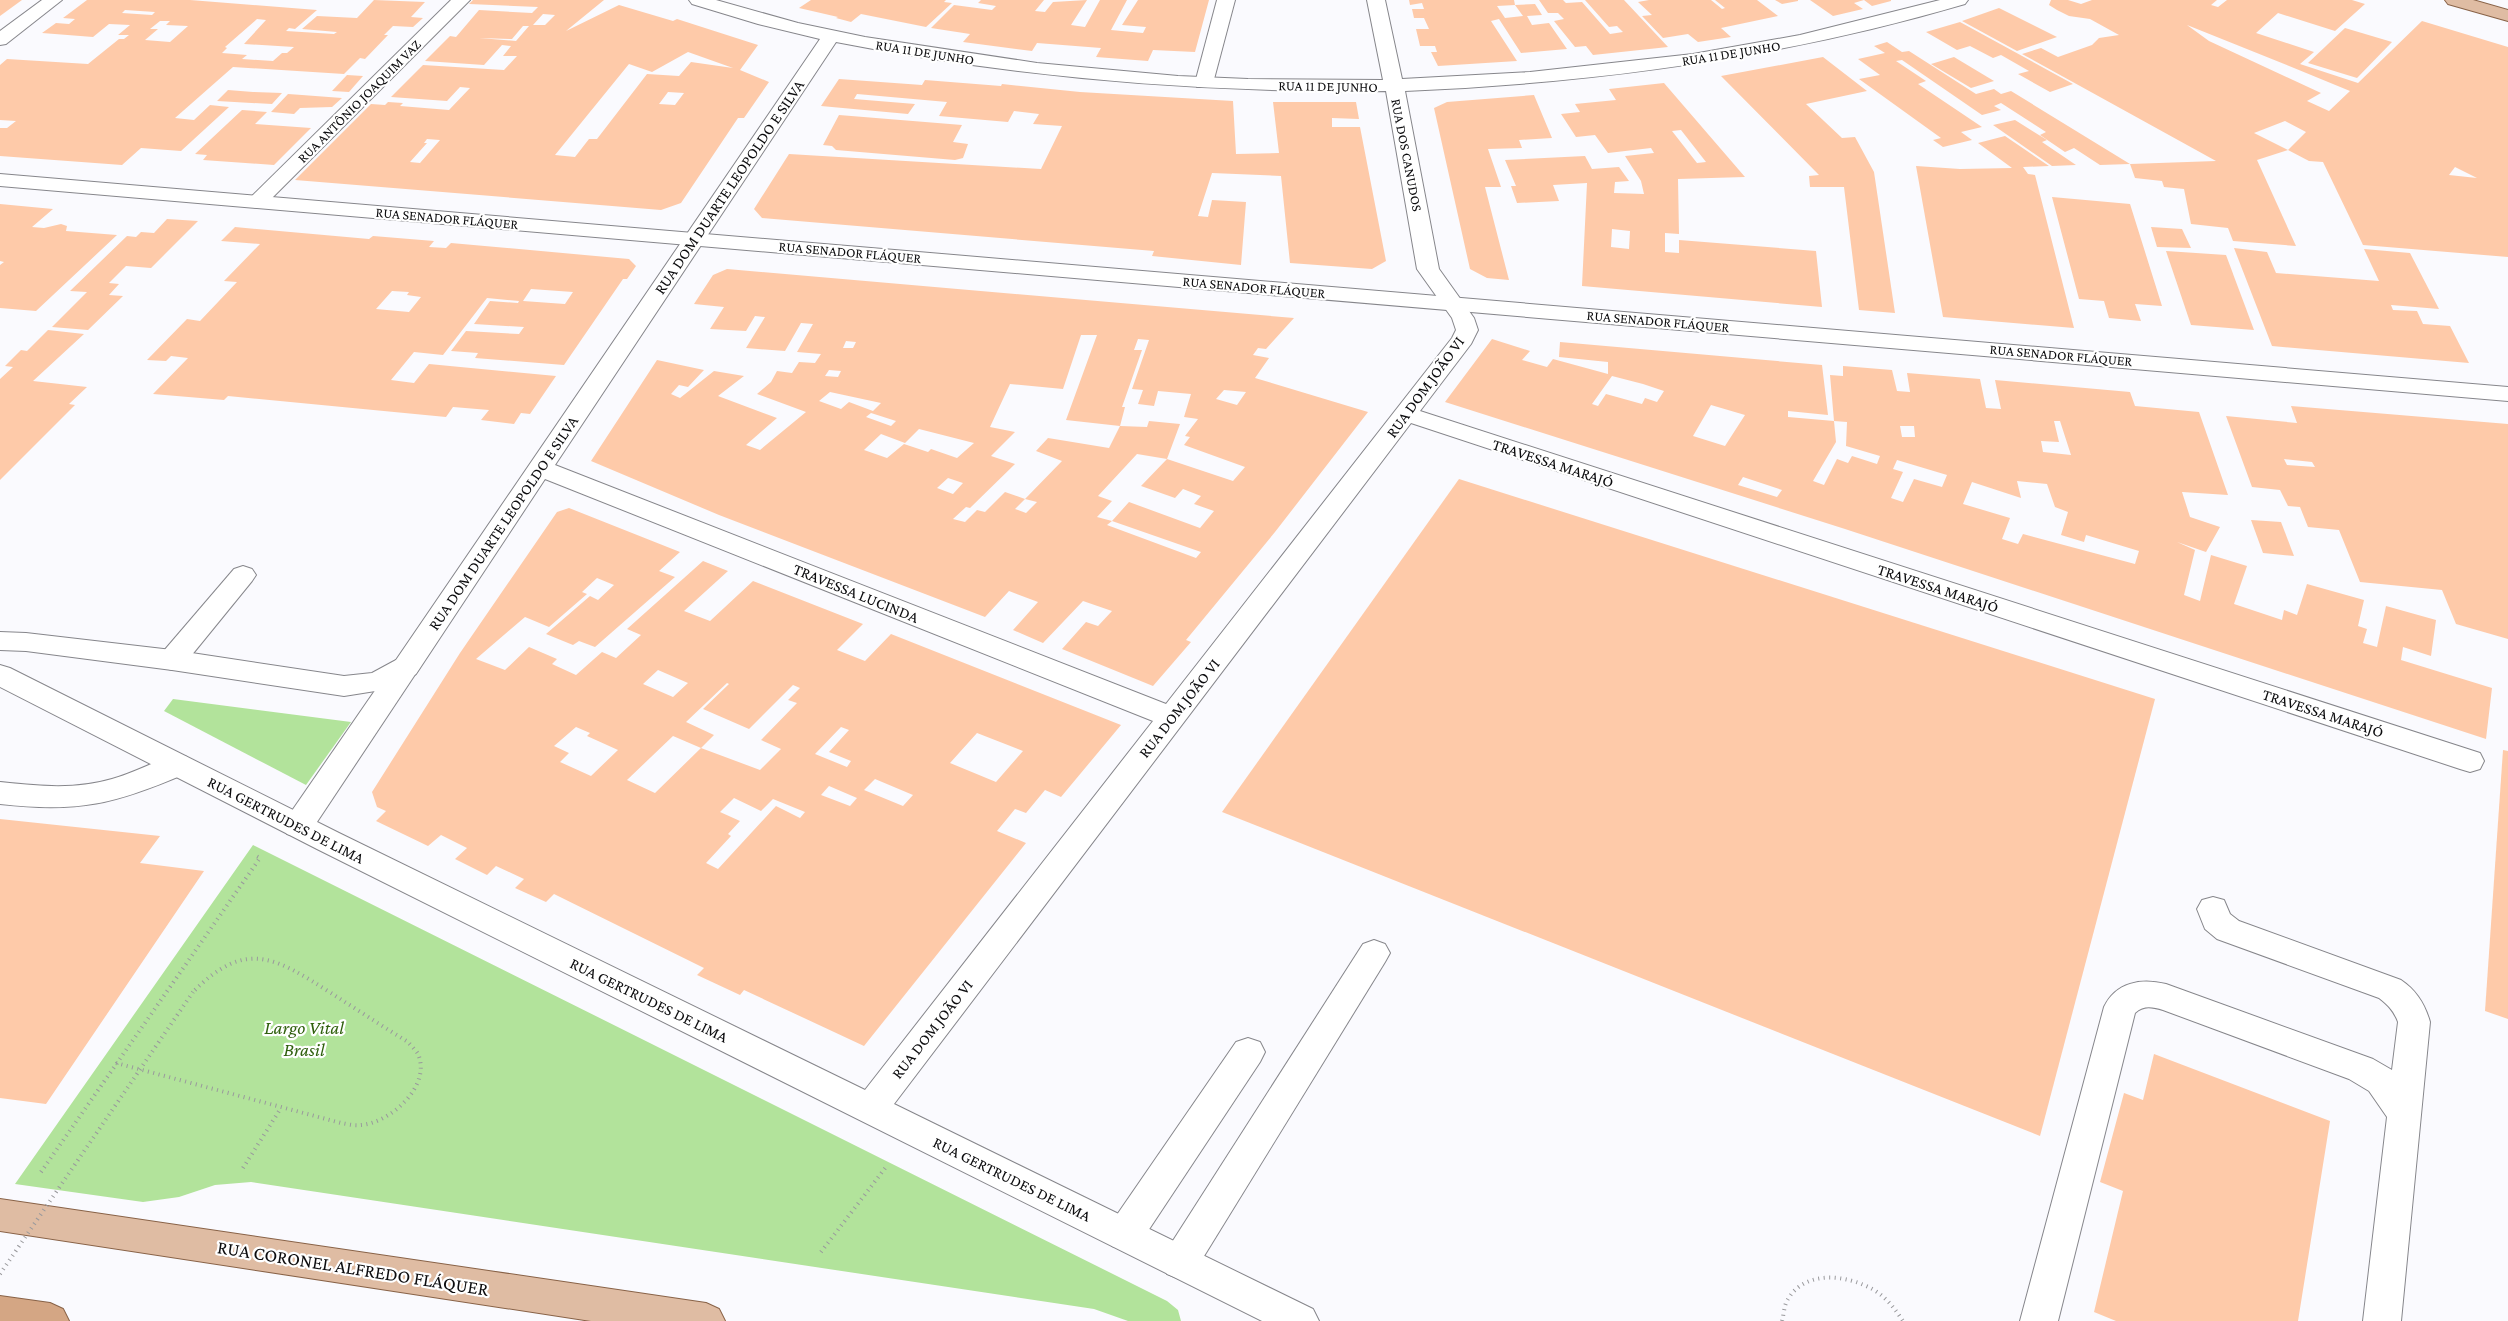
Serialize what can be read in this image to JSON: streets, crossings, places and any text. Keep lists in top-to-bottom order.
{
  "streets": {
    "main road": ["RUA CORONEL ALFREDO FLÁQUER"],
    "street": [
      "RUA 11 DE JUNHO",
      "RUA ANTÔNIO JOAQUIM VAZ",
      "RUA DOS CANUDOS",
      "RUA DOM DUARTE LEOPOLDO E SILVA",
      "RUA SENADOR FLÁQUER",
      "RUA DOM JOÃO VI",
      "TRAVESSA MARAJÓ",
      "TRAVESSA LUCINDA",
      "RUA GERTRUDES DE LIMA"
    ]
  },
  "crossings": [
    ["RUA 11 DE JUNHO", "RUA DOS CANUDOS"],
    ["RUA 11 DE JUNHO", "RUA DOM DUARTE LEOPOLDO E SILVA"],
    ["RUA ANTÔNIO JOAQUIM VAZ", "RUA SENADOR FLÁQUER"],
    ["RUA DOS CANUDOS", "RUA SENADOR FLÁQUER"],
    ["RUA DOS CANUDOS", "RUA DOM JOÃO VI"],
    ["RUA DOM DUARTE LEOPOLDO E SILVA", "RUA SENADOR FLÁQUER"],
    ["RUA DOM DUARTE LEOPOLDO E SILVA", "TRAVESSA LUCINDA"],
    ["RUA SENADOR FLÁQUER", "RUA DOM JOÃO VI"],
    ["RUA DOM JOÃO VI", "TRAVESSA MARAJÓ"],
    ["RUA DOM JOÃO VI", "TRAVESSA LUCINDA"],
    ["RUA DOM JOÃO VI", "RUA GERTRUDES DE LIMA"]
  ],
  "parks": ["Largo Vital Brasil"]
}
